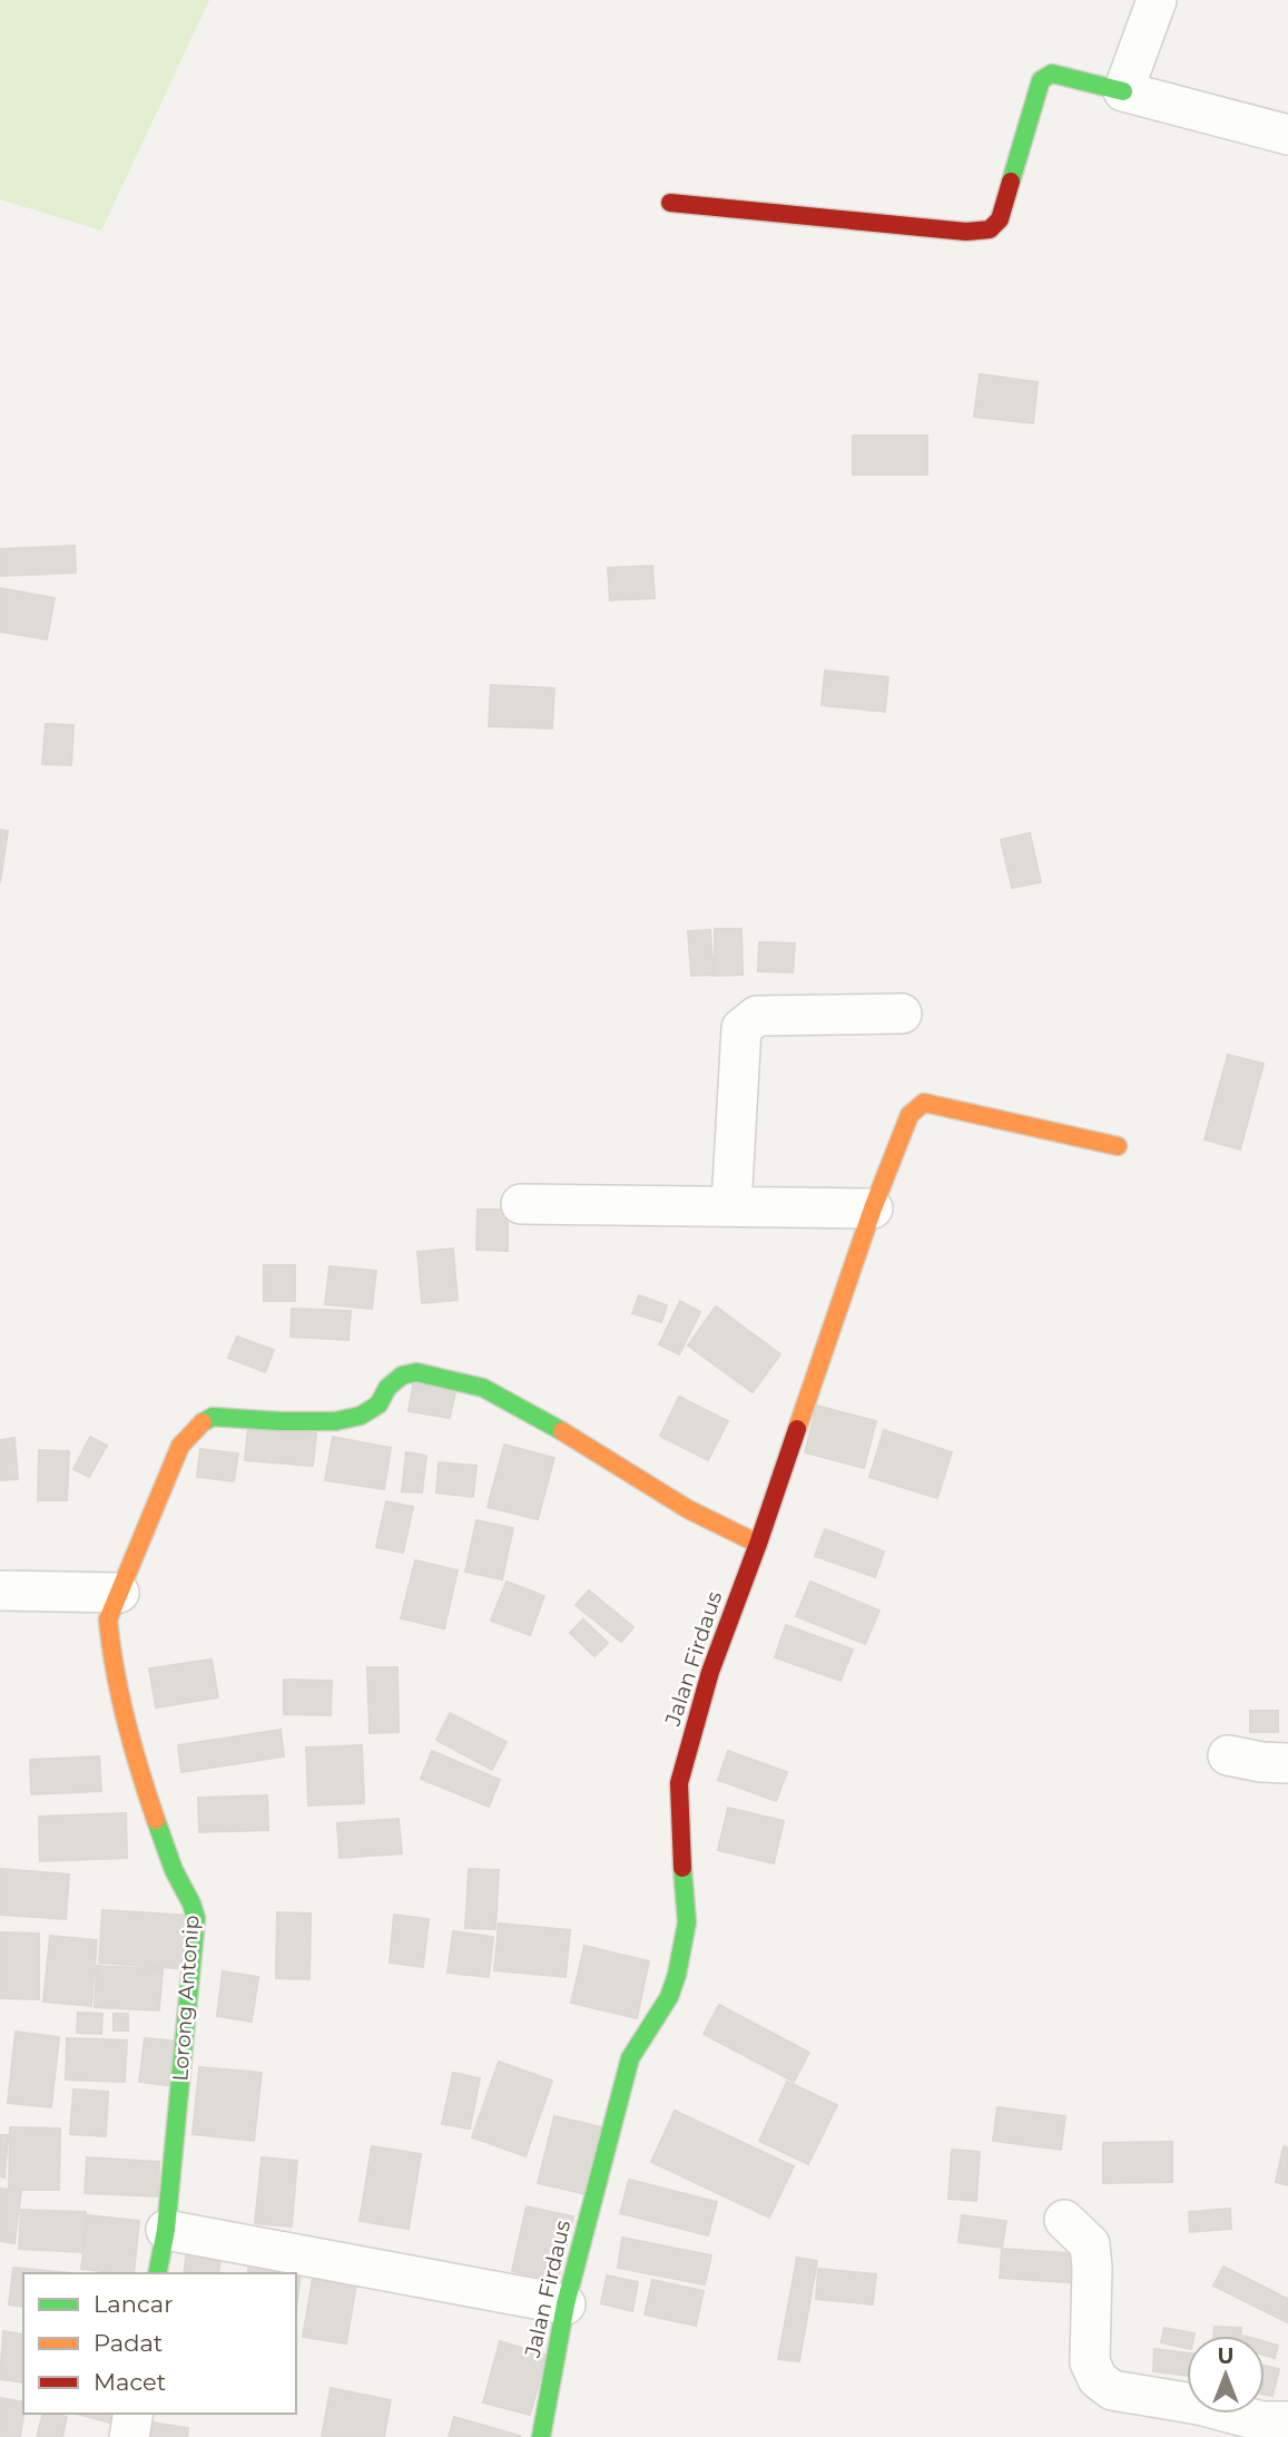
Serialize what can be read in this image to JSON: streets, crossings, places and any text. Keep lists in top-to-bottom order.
{
  "streets": {
    "street": ["Jalan Firdaus", "Lorong Antonip"]
  },
  "crossings": [
    ["Jalan Firdaus", "Lorong Antonip"]
  ],
  "legend": ["Lancar", "Padat", "Macet"],
  "north": "top"
}
